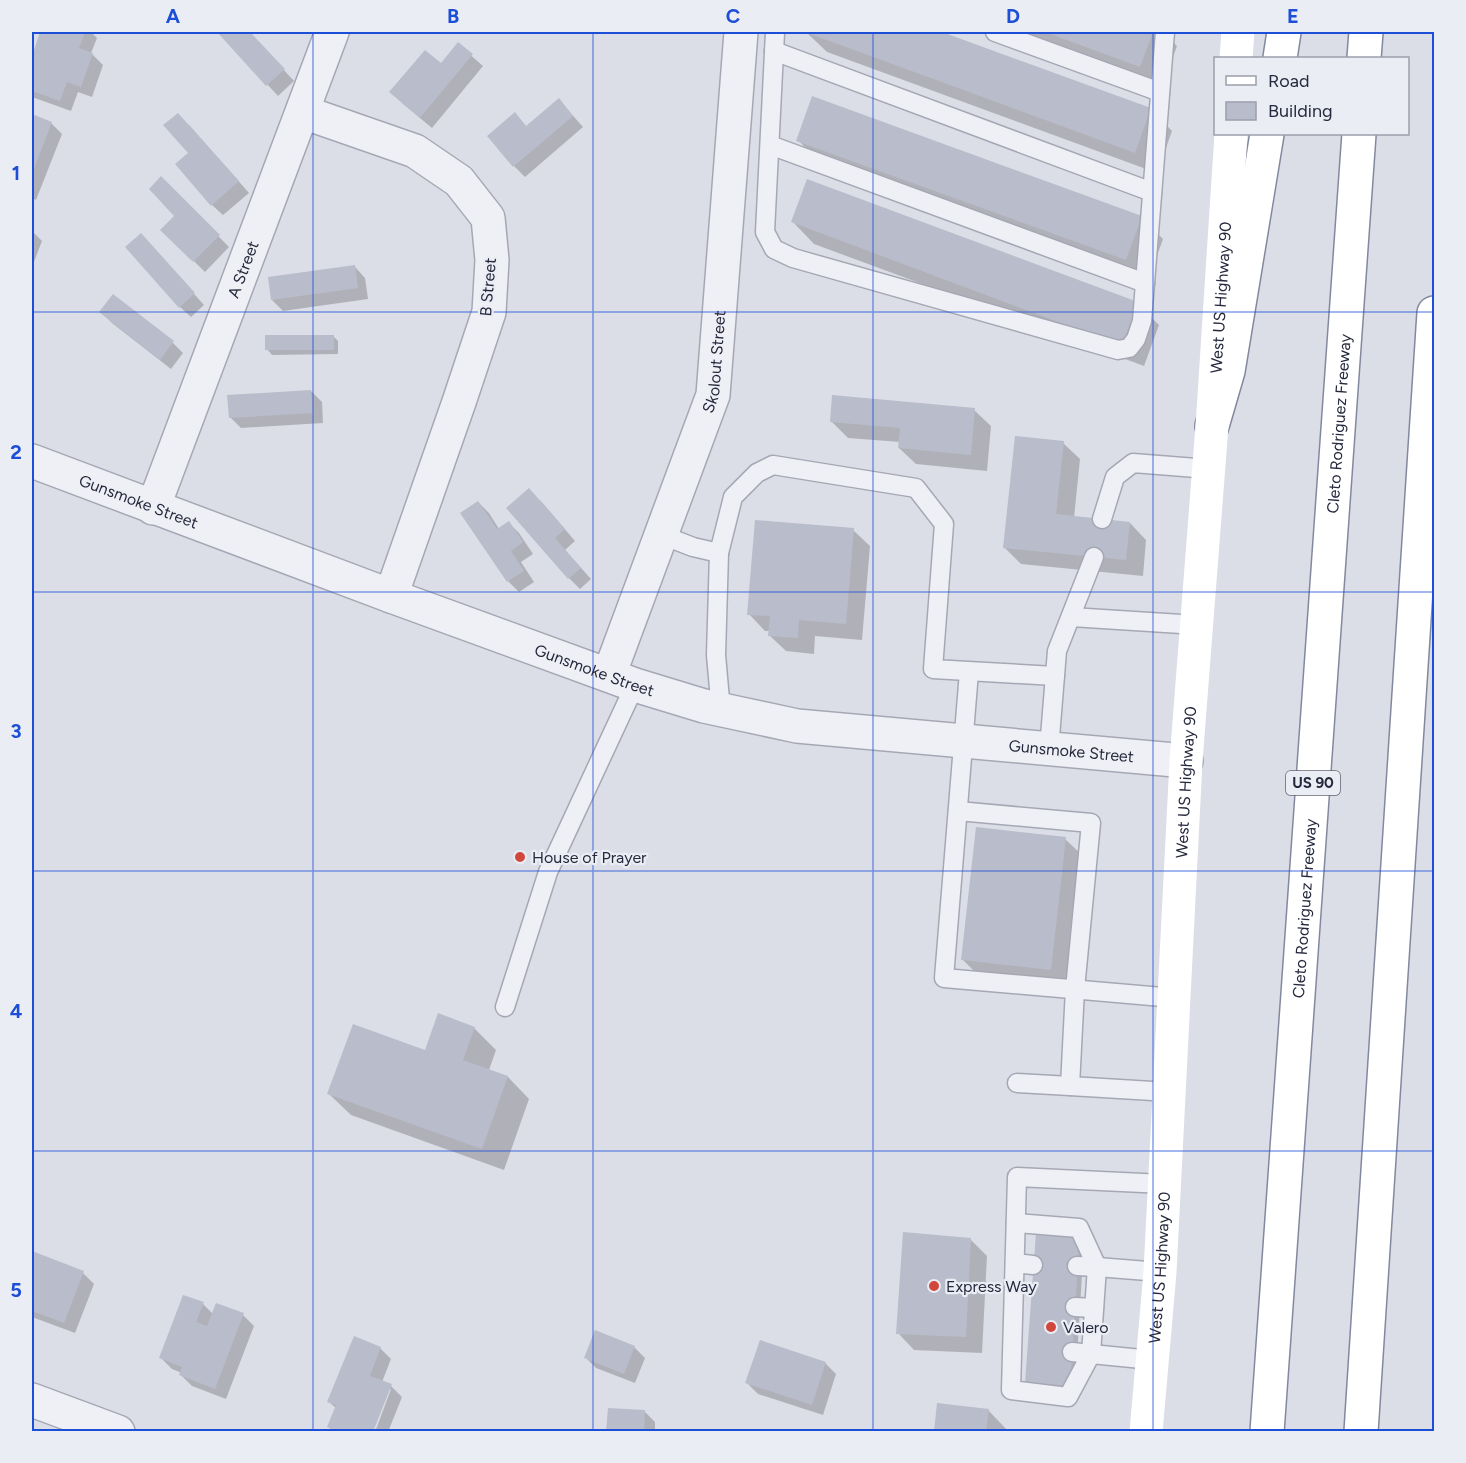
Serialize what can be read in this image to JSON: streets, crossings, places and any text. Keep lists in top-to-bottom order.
{
  "streets": {
    "main road": ["West US Highway 90", "Cleto Rodriguez Freeway", "US 90"],
    "street": [
      "A Street",
      "B Street",
      "Skolout Street",
      "Gunsmoke Street"
    ]
  },
  "crossings": [
    ["A Street", "B Street"],
    ["A Street", "Gunsmoke Street"],
    ["B Street", "Gunsmoke Street"],
    ["West US Highway 90", "Gunsmoke Street"],
    ["Skolout Street", "Gunsmoke Street"]
  ],
  "places": ["House of Prayer", "Express Way", "Valero"],
  "legend": ["Road", "Building"],
  "grid": {
    "columns": [
      "A",
      "B",
      "C",
      "D",
      "E"
    ],
    "rows": [
      "1",
      "2",
      "3",
      "4",
      "5"
    ]
  }
}
